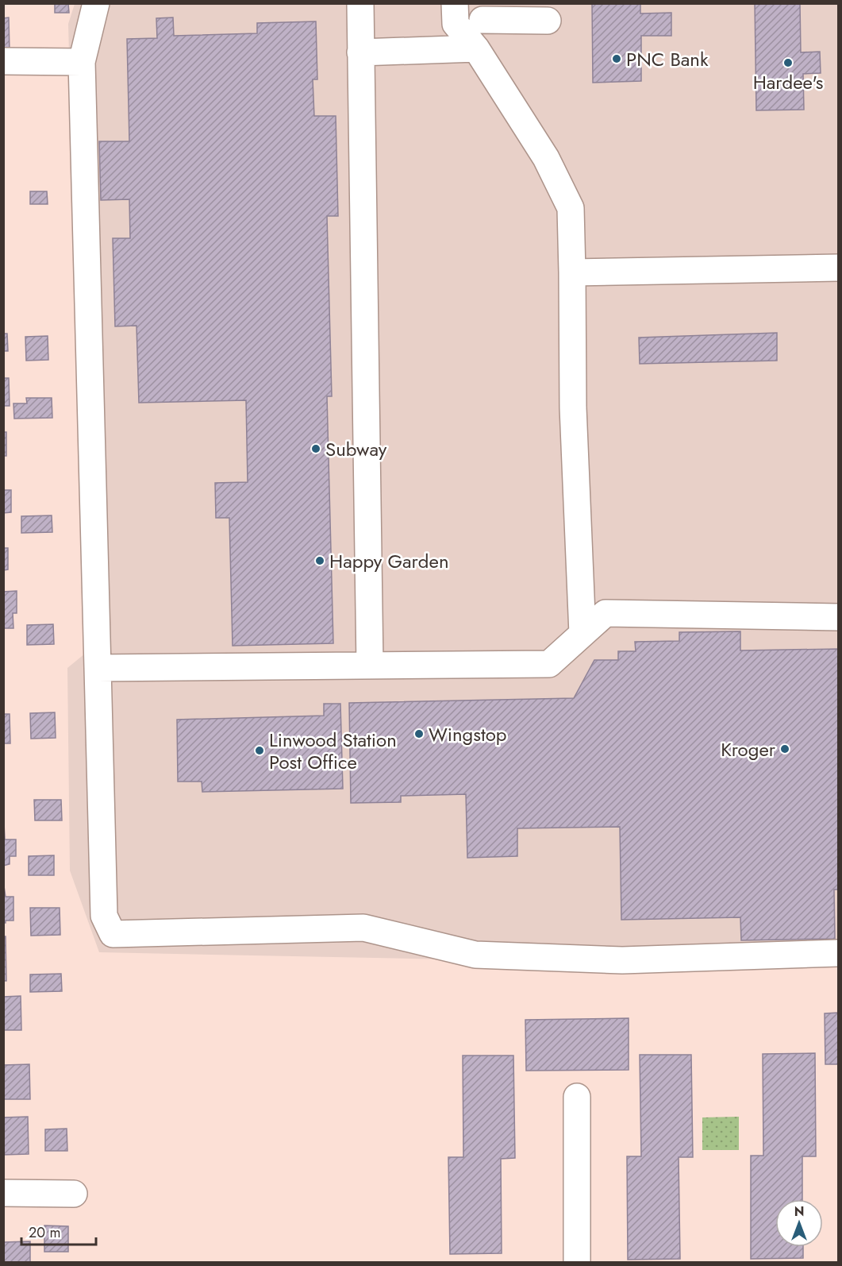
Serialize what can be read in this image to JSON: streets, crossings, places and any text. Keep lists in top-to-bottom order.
{
  "places": [
    "PNC Bank",
    "Hardee's",
    "Subway",
    "Happy Garden",
    "Wingstop",
    "Kroger",
    "Linwood Station Post Office"
  ],
  "scale_bar": "20 m",
  "north": "top"
}
